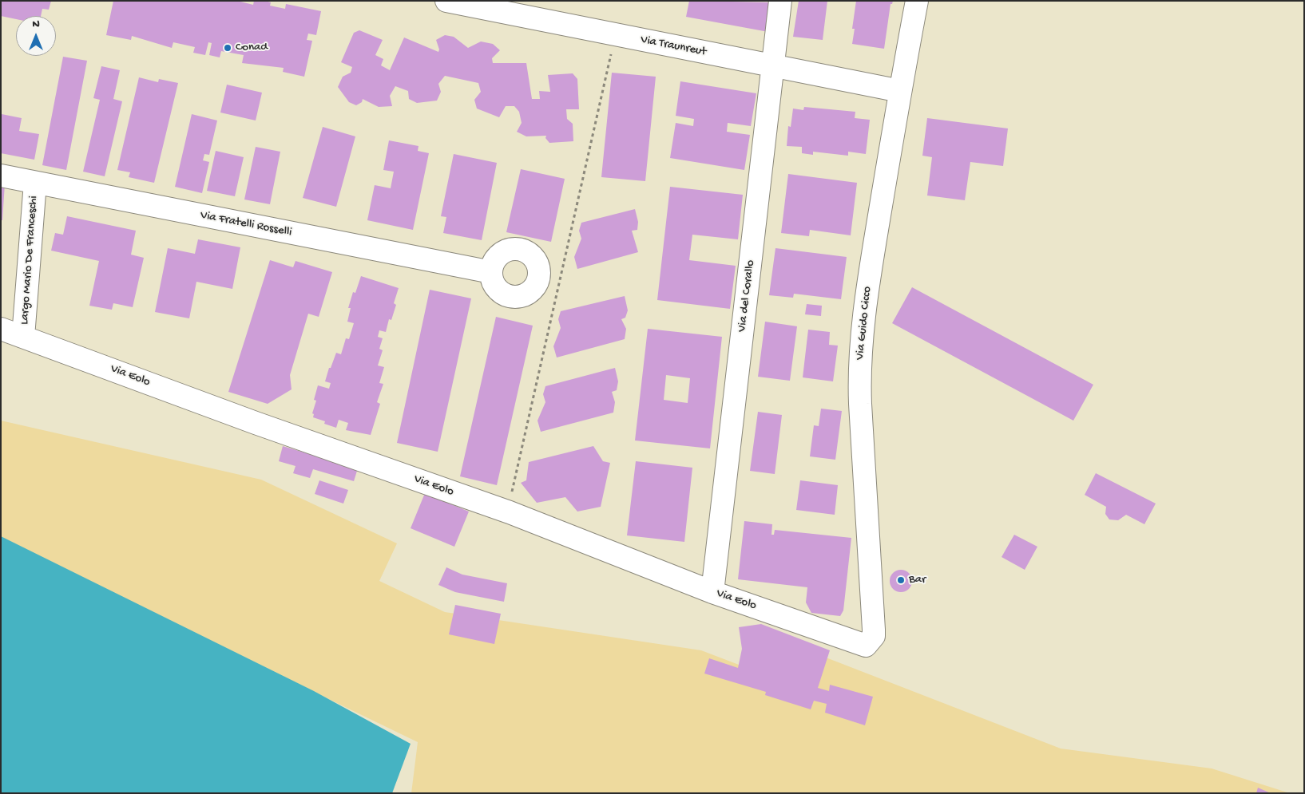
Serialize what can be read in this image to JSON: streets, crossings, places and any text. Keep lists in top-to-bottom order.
{
  "streets": {
    "street": [
      "Via Traunreut",
      "Via Fratelli Rosselli",
      "Largo Mario De Franceschi",
      "Via del Corallo",
      "Via Guido Cicco",
      "Via Eolo"
    ]
  },
  "crossings": [
    ["Via Traunreut", "Via del Corallo"],
    ["Via Traunreut", "Via Guido Cicco"],
    ["Via Fratelli Rosselli", "Largo Mario De Franceschi"],
    ["Largo Mario De Franceschi", "Via Eolo"],
    ["Via del Corallo", "Via Eolo"],
    ["Via Guido Cicco", "Via Eolo"]
  ],
  "places": ["Conad", "Bar"],
  "north": "top"
}
